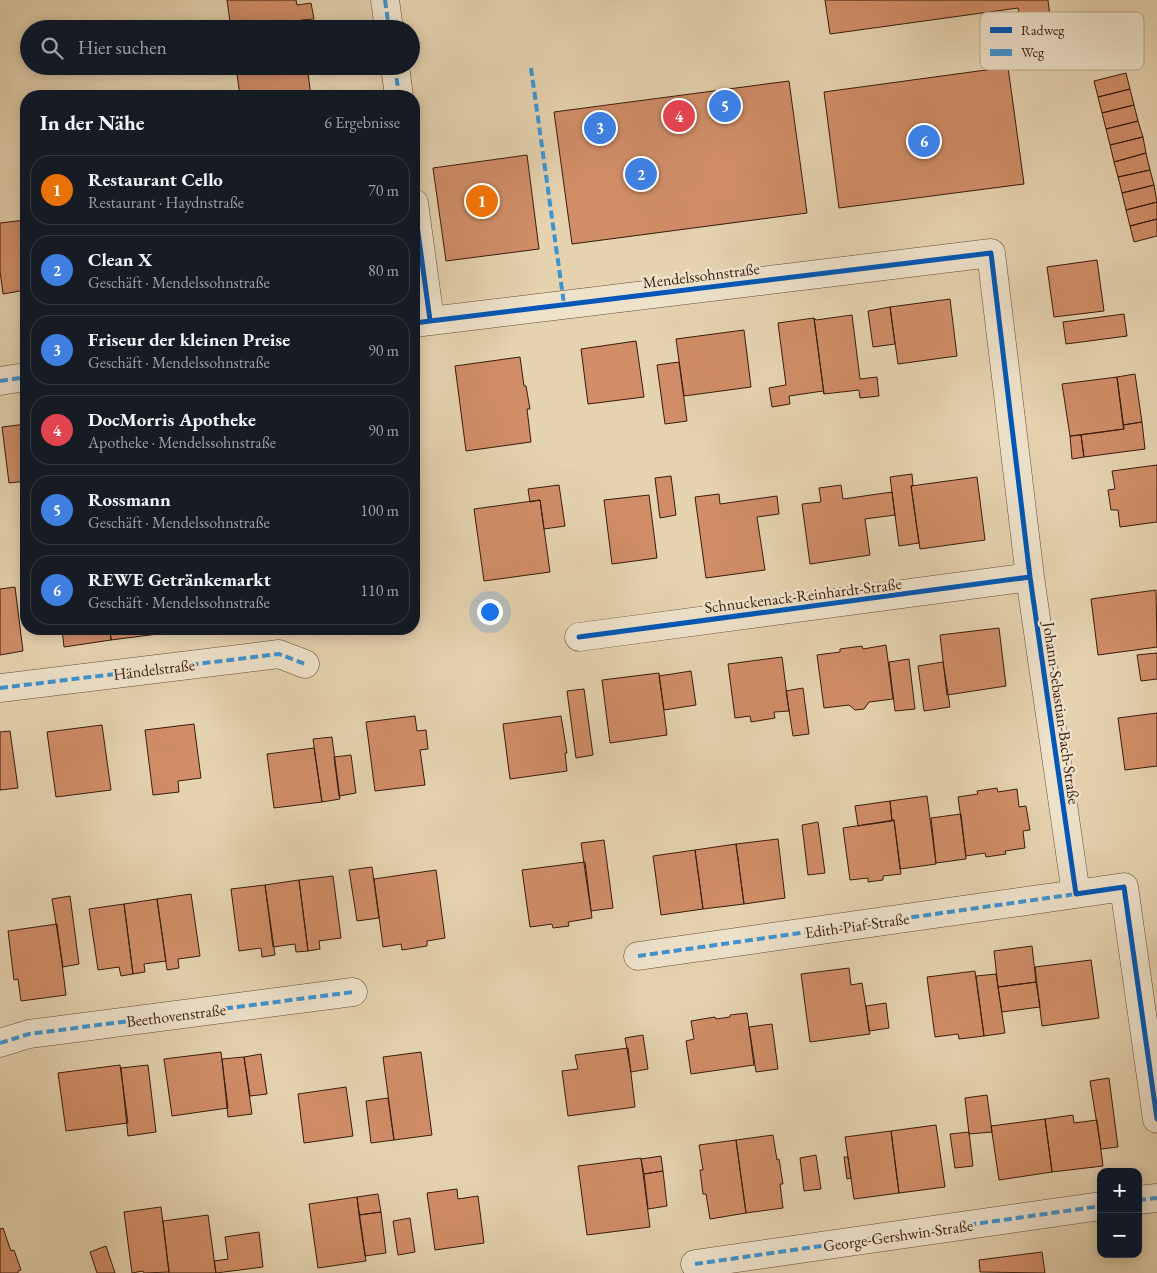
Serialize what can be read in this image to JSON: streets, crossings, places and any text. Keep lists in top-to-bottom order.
{
  "streets": {
    "street": [
      "Mendelssohnstraße",
      "Schnuckenack-Reinhardt-Straße",
      "Händelstraße",
      "Johann-Sebastian-Bach-Straße",
      "Edith-Piaf-Straße",
      "Beethovenstraße",
      "George-Gershwin-Straße"
    ]
  },
  "crossings": [
    ["Mendelssohnstraße", "Johann-Sebastian-Bach-Straße"],
    ["Schnuckenack-Reinhardt-Straße", "Johann-Sebastian-Bach-Straße"],
    ["Johann-Sebastian-Bach-Straße", "Edith-Piaf-Straße"]
  ],
  "legend": ["Radweg", "Weg"],
  "page": {
    "search": "Hier suchen",
    "pins": [
      "5",
      "4",
      "3",
      "6",
      "2",
      "1"
    ],
    "heading": ["In der Nähe", "6 Ergebnisse"],
    "list": [
      {
        "mark": "1",
        "name": "Restaurant Cello",
        "note": "Restaurant · Haydnstraße",
        "value": "70 m"
      },
      {
        "mark": "2",
        "name": "Clean X",
        "note": "Geschäft · Mendelssohnstraße",
        "value": "80 m"
      },
      {
        "mark": "3",
        "name": "Friseur der kleinen Preise",
        "note": "Geschäft · Mendelssohnstraße",
        "value": "90 m"
      },
      {
        "mark": "4",
        "name": "DocMorris Apotheke",
        "note": "Apotheke · Mendelssohnstraße",
        "value": "90 m"
      },
      {
        "mark": "5",
        "name": "Rossmann",
        "note": "Geschäft · Mendelssohnstraße",
        "value": "100 m"
      },
      {
        "mark": "6",
        "name": "REWE Getränkemarkt",
        "note": "Geschäft · Mendelssohnstraße",
        "value": "110 m"
      }
    ],
    "map_buttons": ["+", "−"]
  }
}
